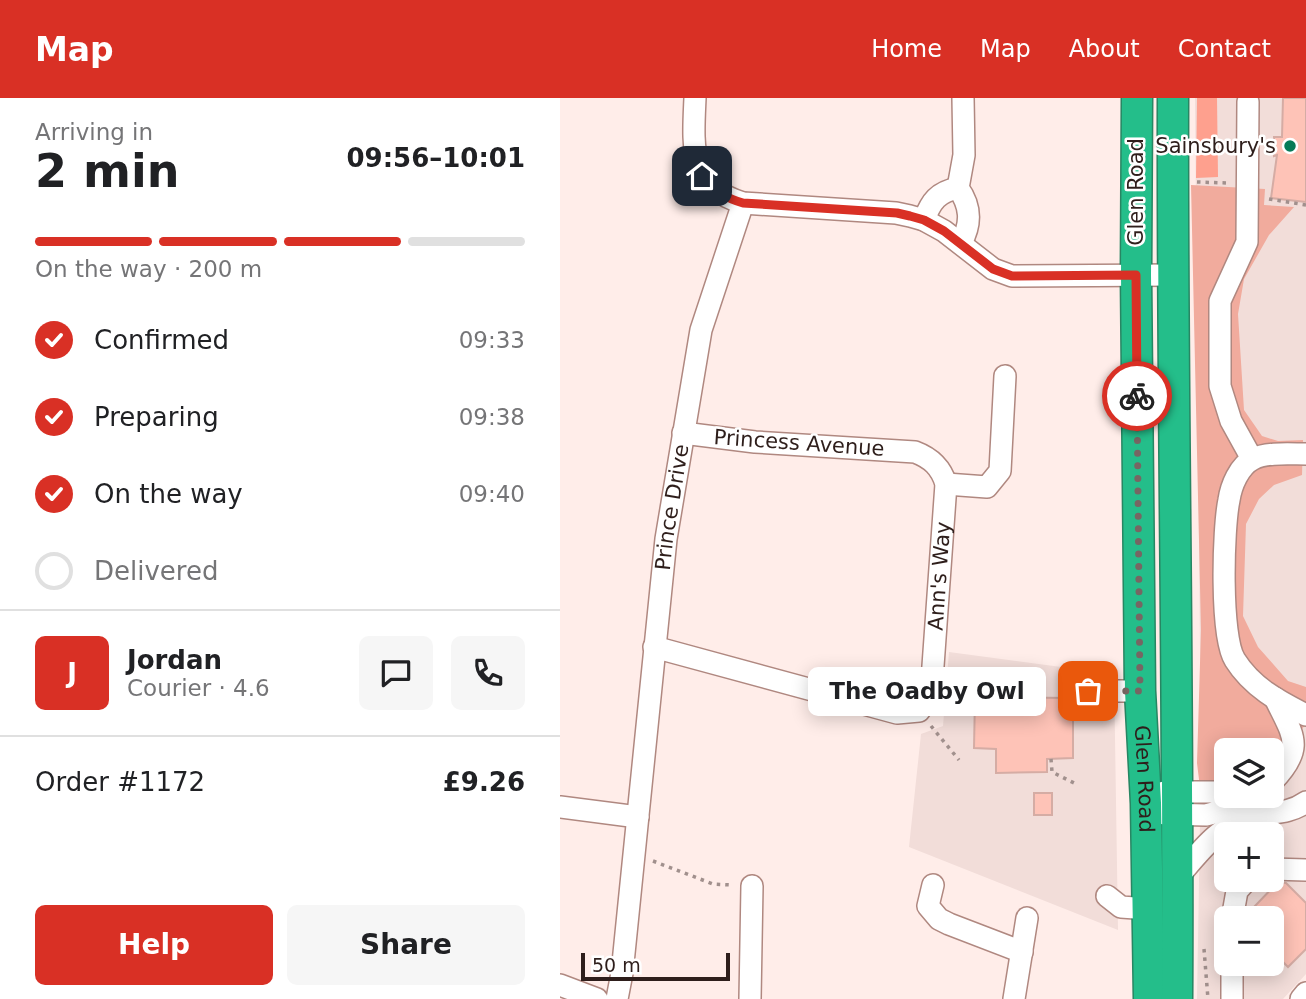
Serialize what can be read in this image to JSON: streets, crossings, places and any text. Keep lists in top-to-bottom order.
{
  "streets": {
    "highway": ["Glen Road"],
    "street": ["Princess Avenue", "Prince Drive", "Ann's Way"]
  },
  "crossings": [
    ["Princess Avenue", "Prince Drive"],
    ["Princess Avenue", "Ann's Way"]
  ],
  "places": ["Sainsbury's", "The Oadby Owl"],
  "scale_bar": "50 m",
  "page": {
    "header": "Map",
    "nav": [
      "Home",
      "Map",
      "About",
      "Contact"
    ],
    "heading": ["2 min", "Arriving in", "09:56–10:01"],
    "panel": [
      "Jordan",
      "Courier · 4.6",
      "Order #1172",
      "£9.26"
    ],
    "bar": "On the way · 200 m",
    "list": [
      ["Confirmed", "09:33"],
      ["Preparing", "09:38"],
      ["On the way", "09:40"],
      "Delivered"
    ],
    "round": "J",
    "bubble": "The Oadby Owl",
    "map_buttons": ["+", "−"],
    "buttons": ["Help", "Share"],
    "scale": "50 m"
  }
}
